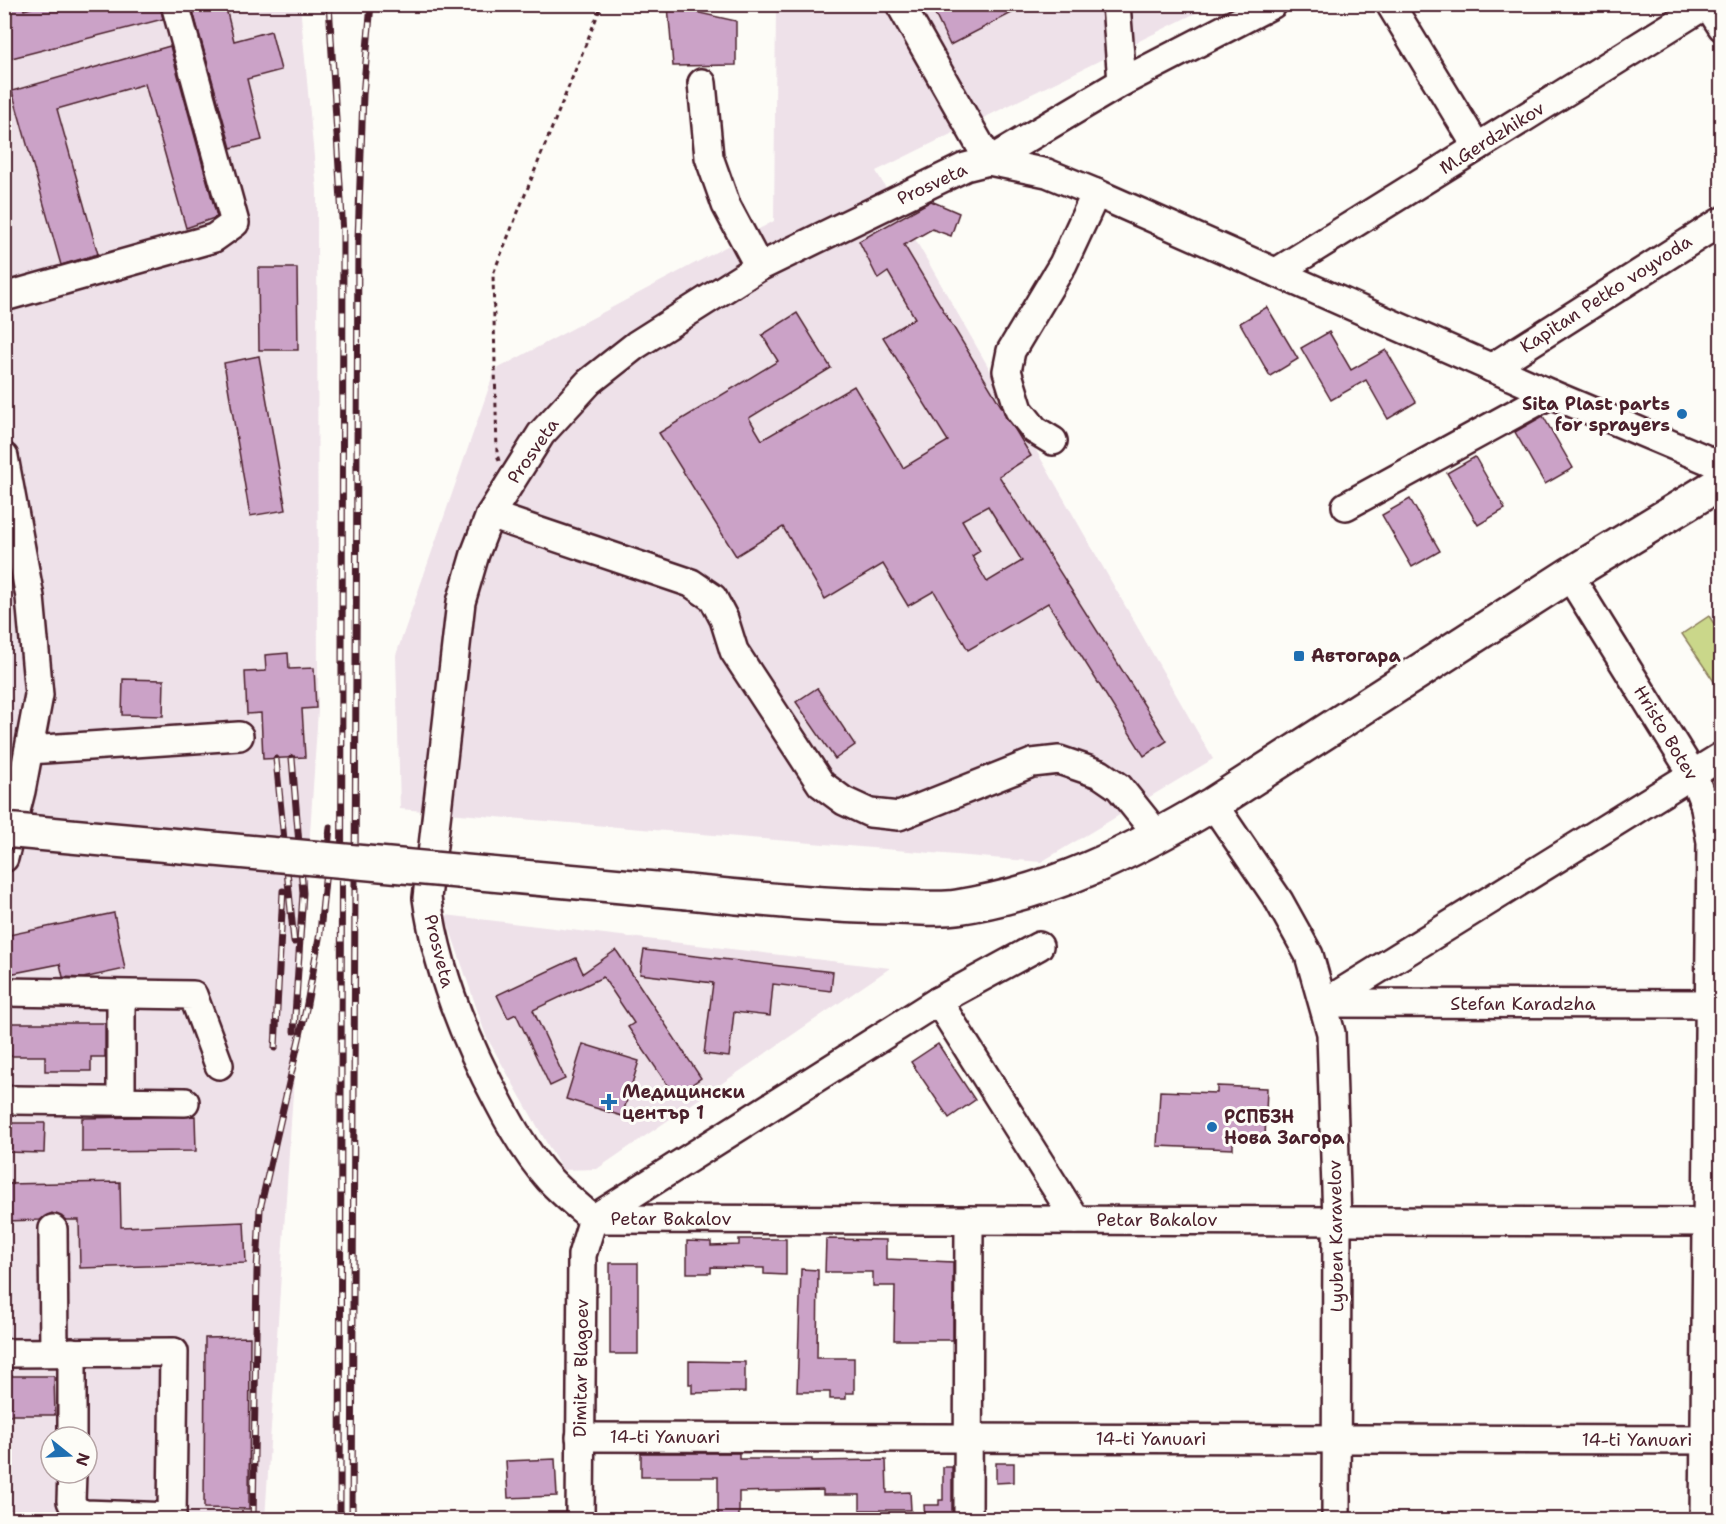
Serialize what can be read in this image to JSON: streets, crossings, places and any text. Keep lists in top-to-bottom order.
{
  "streets": {
    "street": [
      "M.Gerdzhikov",
      "Prosveta",
      "Kapitan Petko voyvoda",
      "Hristo Botev",
      "Stefan Karadzha",
      "Petar Bakalov",
      "Lyuben Karavelov",
      "Dimitar Blagoev",
      "14-ti Yanuari"
    ]
  },
  "crossings": [
    ["Prosveta", "Petar Bakalov"],
    ["Prosveta", "Dimitar Blagoev"],
    ["Hristo Botev", "Stefan Karadzha"],
    ["Hristo Botev", "Petar Bakalov"],
    ["Hristo Botev", "14-ti Yanuari"],
    ["Stefan Karadzha", "Lyuben Karavelov"],
    ["Petar Bakalov", "Lyuben Karavelov"],
    ["Petar Bakalov", "Dimitar Blagoev"],
    ["Lyuben Karavelov", "14-ti Yanuari"],
    ["Dimitar Blagoev", "14-ti Yanuari"]
  ],
  "places": {
    "other": ["Sita Plast parts for sprayers", "РСПБЗН Нова Загора"],
    "transit": ["Автогара"],
    "health": ["Медицински център 1"]
  },
  "north": "right"
}
